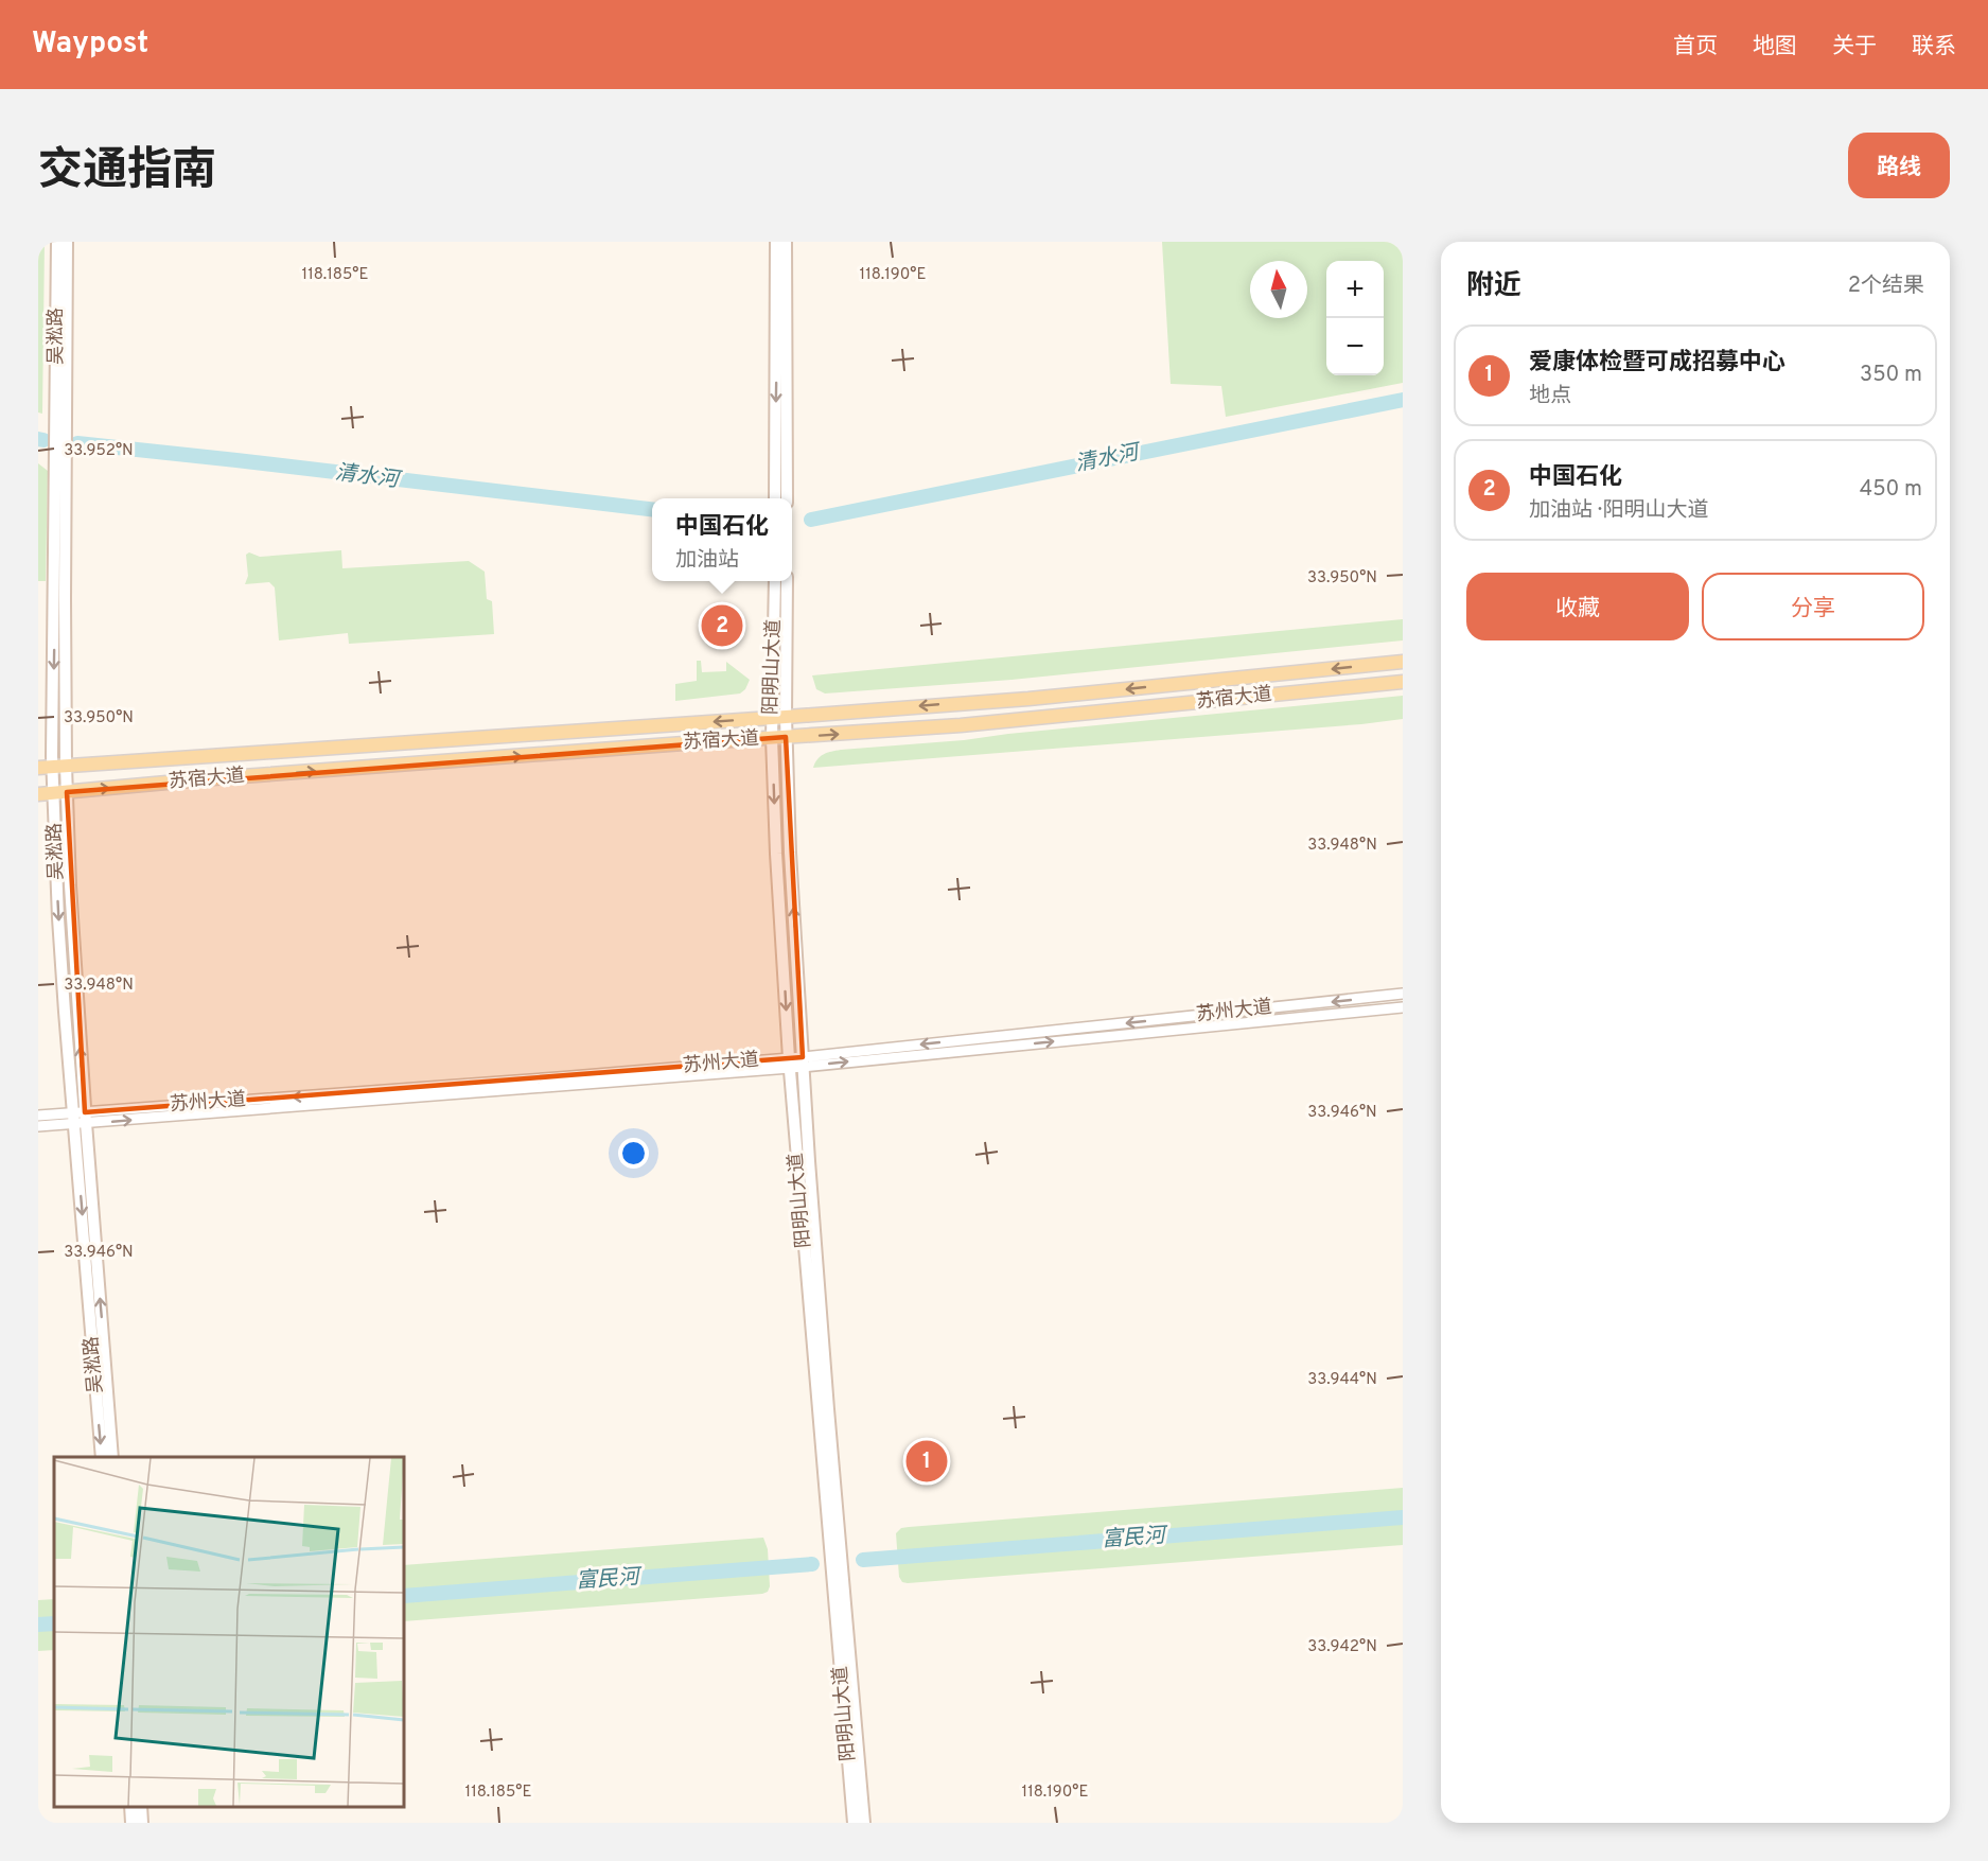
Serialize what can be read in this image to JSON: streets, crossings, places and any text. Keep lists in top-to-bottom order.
{
  "streets": {
    "main road": ["吴淞路", "阳明山大道", "苏宿大道"],
    "street": ["苏州大道"]
  },
  "crossings": [
    ["吴淞路", "苏宿大道"],
    ["吴淞路", "苏州大道"],
    ["阳明山大道", "苏宿大道"],
    ["阳明山大道", "苏州大道"]
  ],
  "water": ["清水河", "富民河"],
  "north": "top",
  "page": {
    "header": "Waypost",
    "nav": [
      "首页",
      "地图",
      "关于",
      "联系"
    ],
    "title": "交通指南",
    "buttons": [
      "路线",
      ["收藏", "分享"]
    ],
    "heading": ["附近", "2个结果"],
    "map_buttons": ["+", "−"],
    "list": [
      {
        "mark": "1",
        "name": "爱康体检暨可成招募中心",
        "note": "地点",
        "value": "350 m"
      },
      {
        "mark": "2",
        "name": "中国石化",
        "note": "加油站 · 阳明山大道",
        "value": "450 m"
      }
    ],
    "popup": ["中国石化", "加油站"],
    "pins": ["2", "1"]
  },
  "coordinates": [
    "118.185°E",
    "118.190°E",
    "33.952°N",
    "33.950°N",
    "33.948°N",
    "33.946°N",
    "33.944°N",
    "33.942°N"
  ]
}
